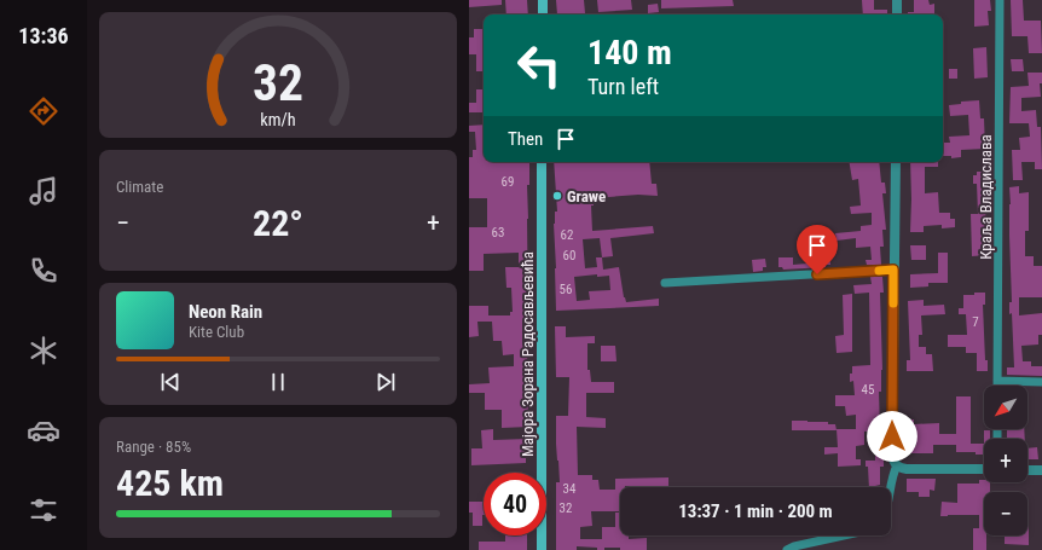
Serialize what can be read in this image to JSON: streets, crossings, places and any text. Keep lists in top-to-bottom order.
{
  "streets": {
    "main road": ["Мајора Зорана Радосављевића"],
    "street": ["Краља Владислава"]
  },
  "places": ["Grawe"],
  "house_numbers": [
    "69",
    "63",
    "62",
    "60",
    "56",
    "7",
    "45",
    "34",
    "32"
  ],
  "north": "bottom left",
  "page": {
    "tabs": "13:36",
    "turn": ["140 m", "Turn left"],
    "then": "Then",
    "tile": [
      "Climate",
      ["Range · 85%", "425 km"]
    ],
    "heat": ["−", "22°", "+"],
    "song": ["Neon Rain", "Kite Club"],
    "map_buttons": ["+", "−"],
    "limit": "40",
    "trip": "13:37 · 1 min · 200 m",
    "gauge": ["32", "km/h"]
  }
}
